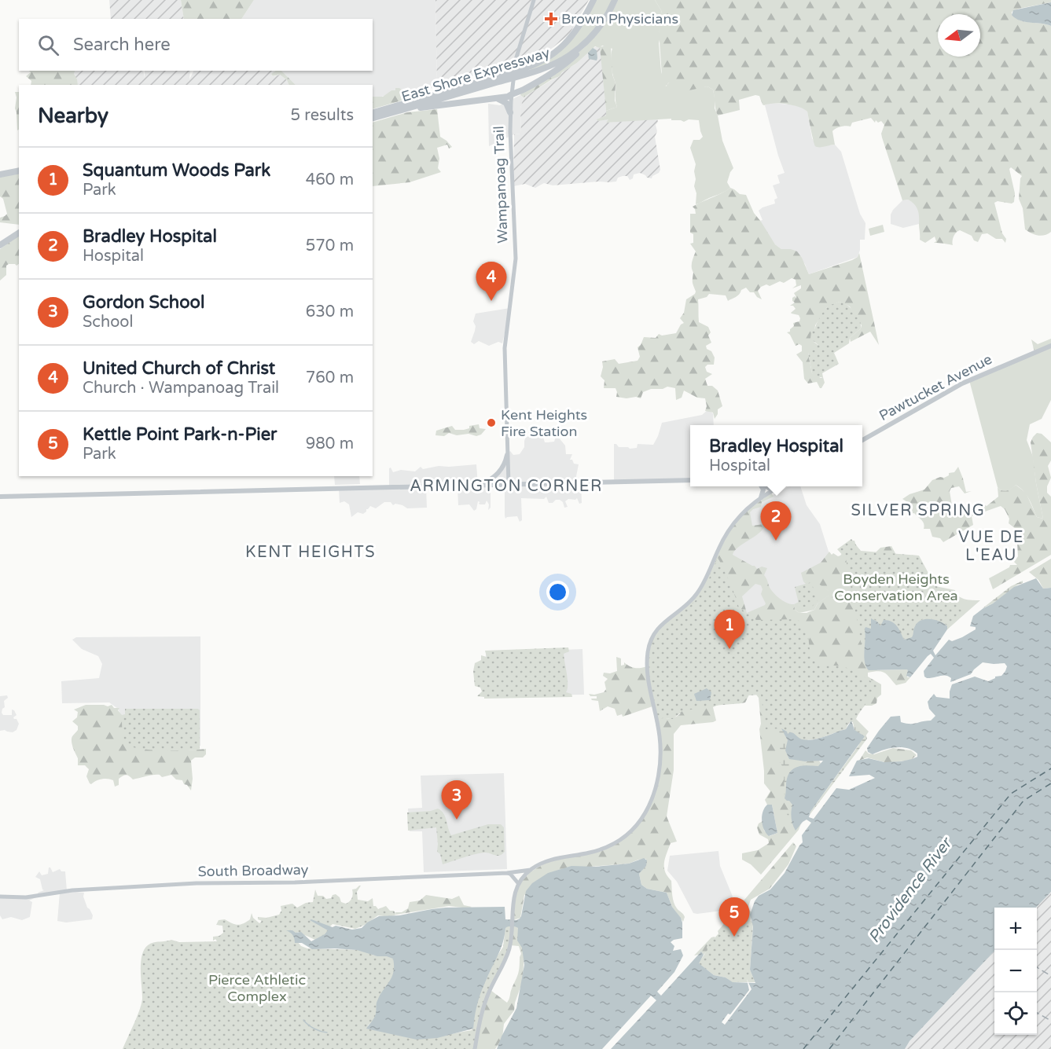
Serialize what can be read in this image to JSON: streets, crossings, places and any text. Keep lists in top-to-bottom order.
{
  "streets": {
    "highway": ["East Shore Expressway"],
    "main road": ["Wampanoag Trail", "Pawtucket Avenue", "South Broadway"]
  },
  "districts": [
    "ARMINGTON CORNER",
    "SILVER SPRING",
    "VUE DE L'EAU",
    "KENT HEIGHTS"
  ],
  "water": ["Providence River"],
  "parks": ["Boyden Heights Conservation Area", "Pierce Athletic Complex"],
  "places": {
    "health": ["Brown Physicians"],
    "other": ["Kent Heights Fire Station"]
  },
  "north": "left",
  "page": {
    "search": "Search here",
    "heading": ["Nearby", "5 results"],
    "list": [
      {
        "mark": "1",
        "name": "Squantum Woods Park",
        "note": "Park",
        "value": "460 m"
      },
      {
        "mark": "2",
        "name": "Bradley Hospital",
        "note": "Hospital",
        "value": "570 m"
      },
      {
        "mark": "3",
        "name": "Gordon School",
        "note": "School",
        "value": "630 m"
      },
      {
        "mark": "4",
        "name": "United Church of Christ",
        "note": "Church · Wampanoag Trail",
        "value": "760 m"
      },
      {
        "mark": "5",
        "name": "Kettle Point Park-n-Pier",
        "note": "Park",
        "value": "980 m"
      }
    ],
    "pins": [
      "4",
      "2",
      "1",
      "3",
      "5"
    ],
    "popup": ["Bradley Hospital", "Hospital"],
    "map_buttons": ["+", "−"]
  }
}
